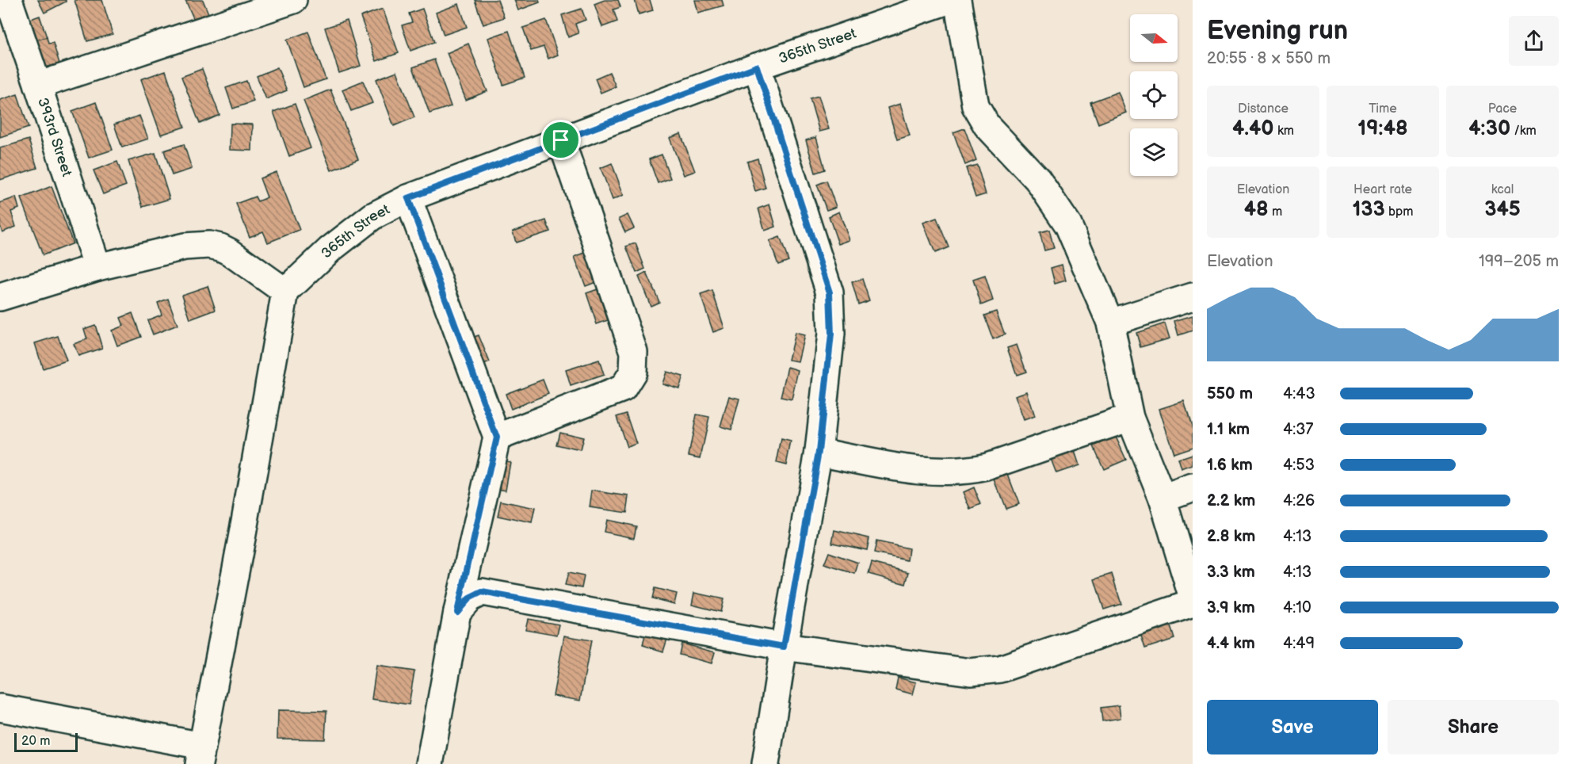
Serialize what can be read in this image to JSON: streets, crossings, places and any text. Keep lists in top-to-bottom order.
{
  "streets": {
    "street": ["365th Street", "393rd Street"]
  },
  "scale_bar": "20 m",
  "north": "right",
  "page": {
    "heading": ["Evening run", "20:55 · 8 × 550 m"],
    "stats": [
      ["Distance", "4.40 km"],
      ["Time", "19:48"],
      ["Pace", "4:30 /km"],
      ["Elevation", "48 m"],
      ["Heart rate", "133 bpm"],
      ["kcal", "345"]
    ],
    "chart": ["Elevation", "199–205 m"],
    "list": [
      {
        "name": "550 m",
        "note": "4:43"
      },
      {
        "name": "1.1 km",
        "note": "4:37"
      },
      {
        "name": "1.6 km",
        "note": "4:53"
      },
      {
        "name": "2.2 km",
        "note": "4:26"
      },
      {
        "name": "2.8 km",
        "note": "4:13"
      },
      {
        "name": "3.3 km",
        "note": "4:13"
      },
      {
        "name": "3.9 km",
        "note": "4:10"
      },
      {
        "name": "4.4 km",
        "note": "4:49"
      }
    ],
    "buttons": ["Save", "Share"],
    "scale": "20 m"
  }
}
